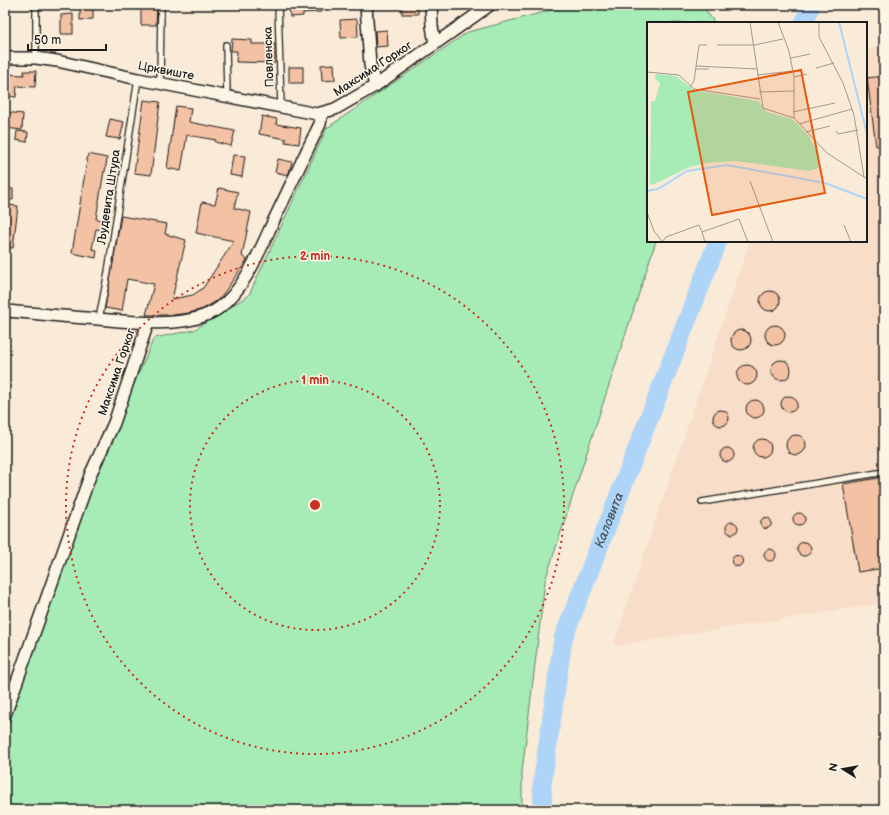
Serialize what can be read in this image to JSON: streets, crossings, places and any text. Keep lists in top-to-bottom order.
{
  "streets": {
    "street": ["Максима Горког", "Црквиште"],
    "lane": ["Повленска", "Људевита Штура"]
  },
  "crossings": [
    ["Повленска", "Црквиште"],
    ["Максима Горког", "Црквиште"],
    ["Црквиште", "Људевита Штура"]
  ],
  "water": ["Каловита"],
  "scale_bar": "50 m",
  "north": "left",
  "rings": ["2 min", "1 min"]
}
